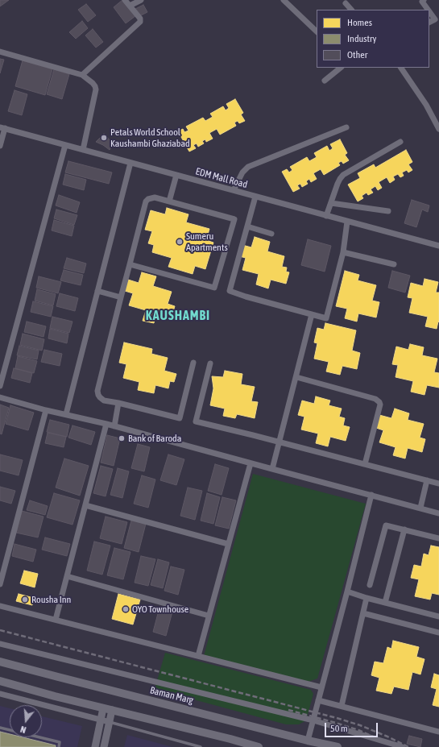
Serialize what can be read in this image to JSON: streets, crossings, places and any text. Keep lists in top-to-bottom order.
{
  "streets": {
    "main road": ["Baman Marg"],
    "street": ["EDM Mall Road"]
  },
  "districts": ["KAUSHAMBI"],
  "places": [
    "Petals World School Kaushambi Ghaziabad",
    "Sumeru Apartments",
    "Bank of Baroda",
    "Rousha Inn",
    "OYO Townhouse"
  ],
  "legend": ["Homes", "Industry", "Other"],
  "scale_bar": "50 m",
  "north": "bottom"
}
